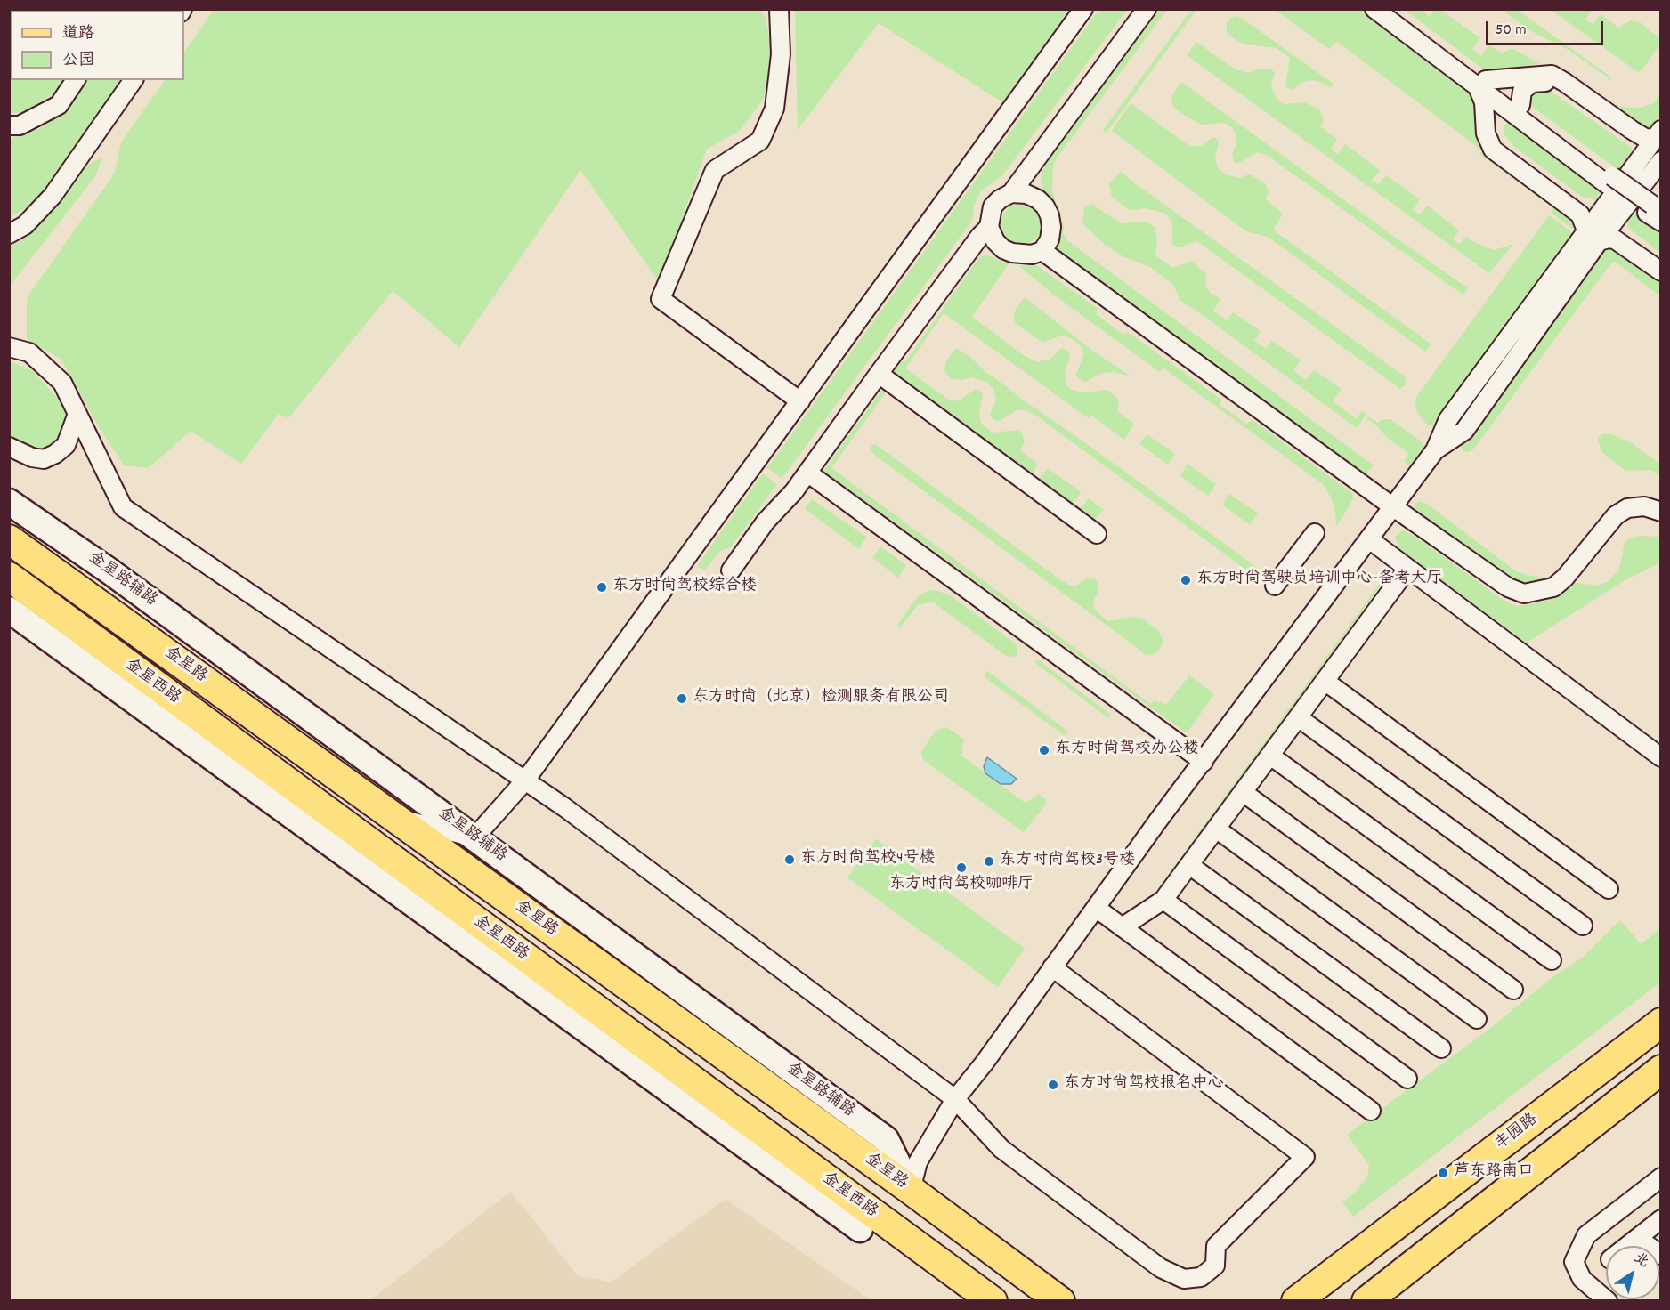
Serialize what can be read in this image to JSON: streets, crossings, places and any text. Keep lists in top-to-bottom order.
{
  "streets": {
    "main road": ["金星路", "金星西路", "丰园路"],
    "street": ["金星路辅路"]
  },
  "crossings": [
    ["金星路辅路", "金星路"]
  ],
  "places": [
    "东方时尚驾驶员培训中心-备考大厅",
    "东方时尚驾校综合楼",
    "东方时尚（北京）检测服务有限公司",
    "东方时尚驾校办公楼",
    "东方时尚驾校4号楼",
    "东方时尚驾校3号楼",
    "东方时尚驾校咖啡厅",
    "东方时尚驾校报名中心",
    "芦东路南口"
  ],
  "legend": ["道路", "公园"],
  "scale_bar": "50 m",
  "north": "top right"
}
